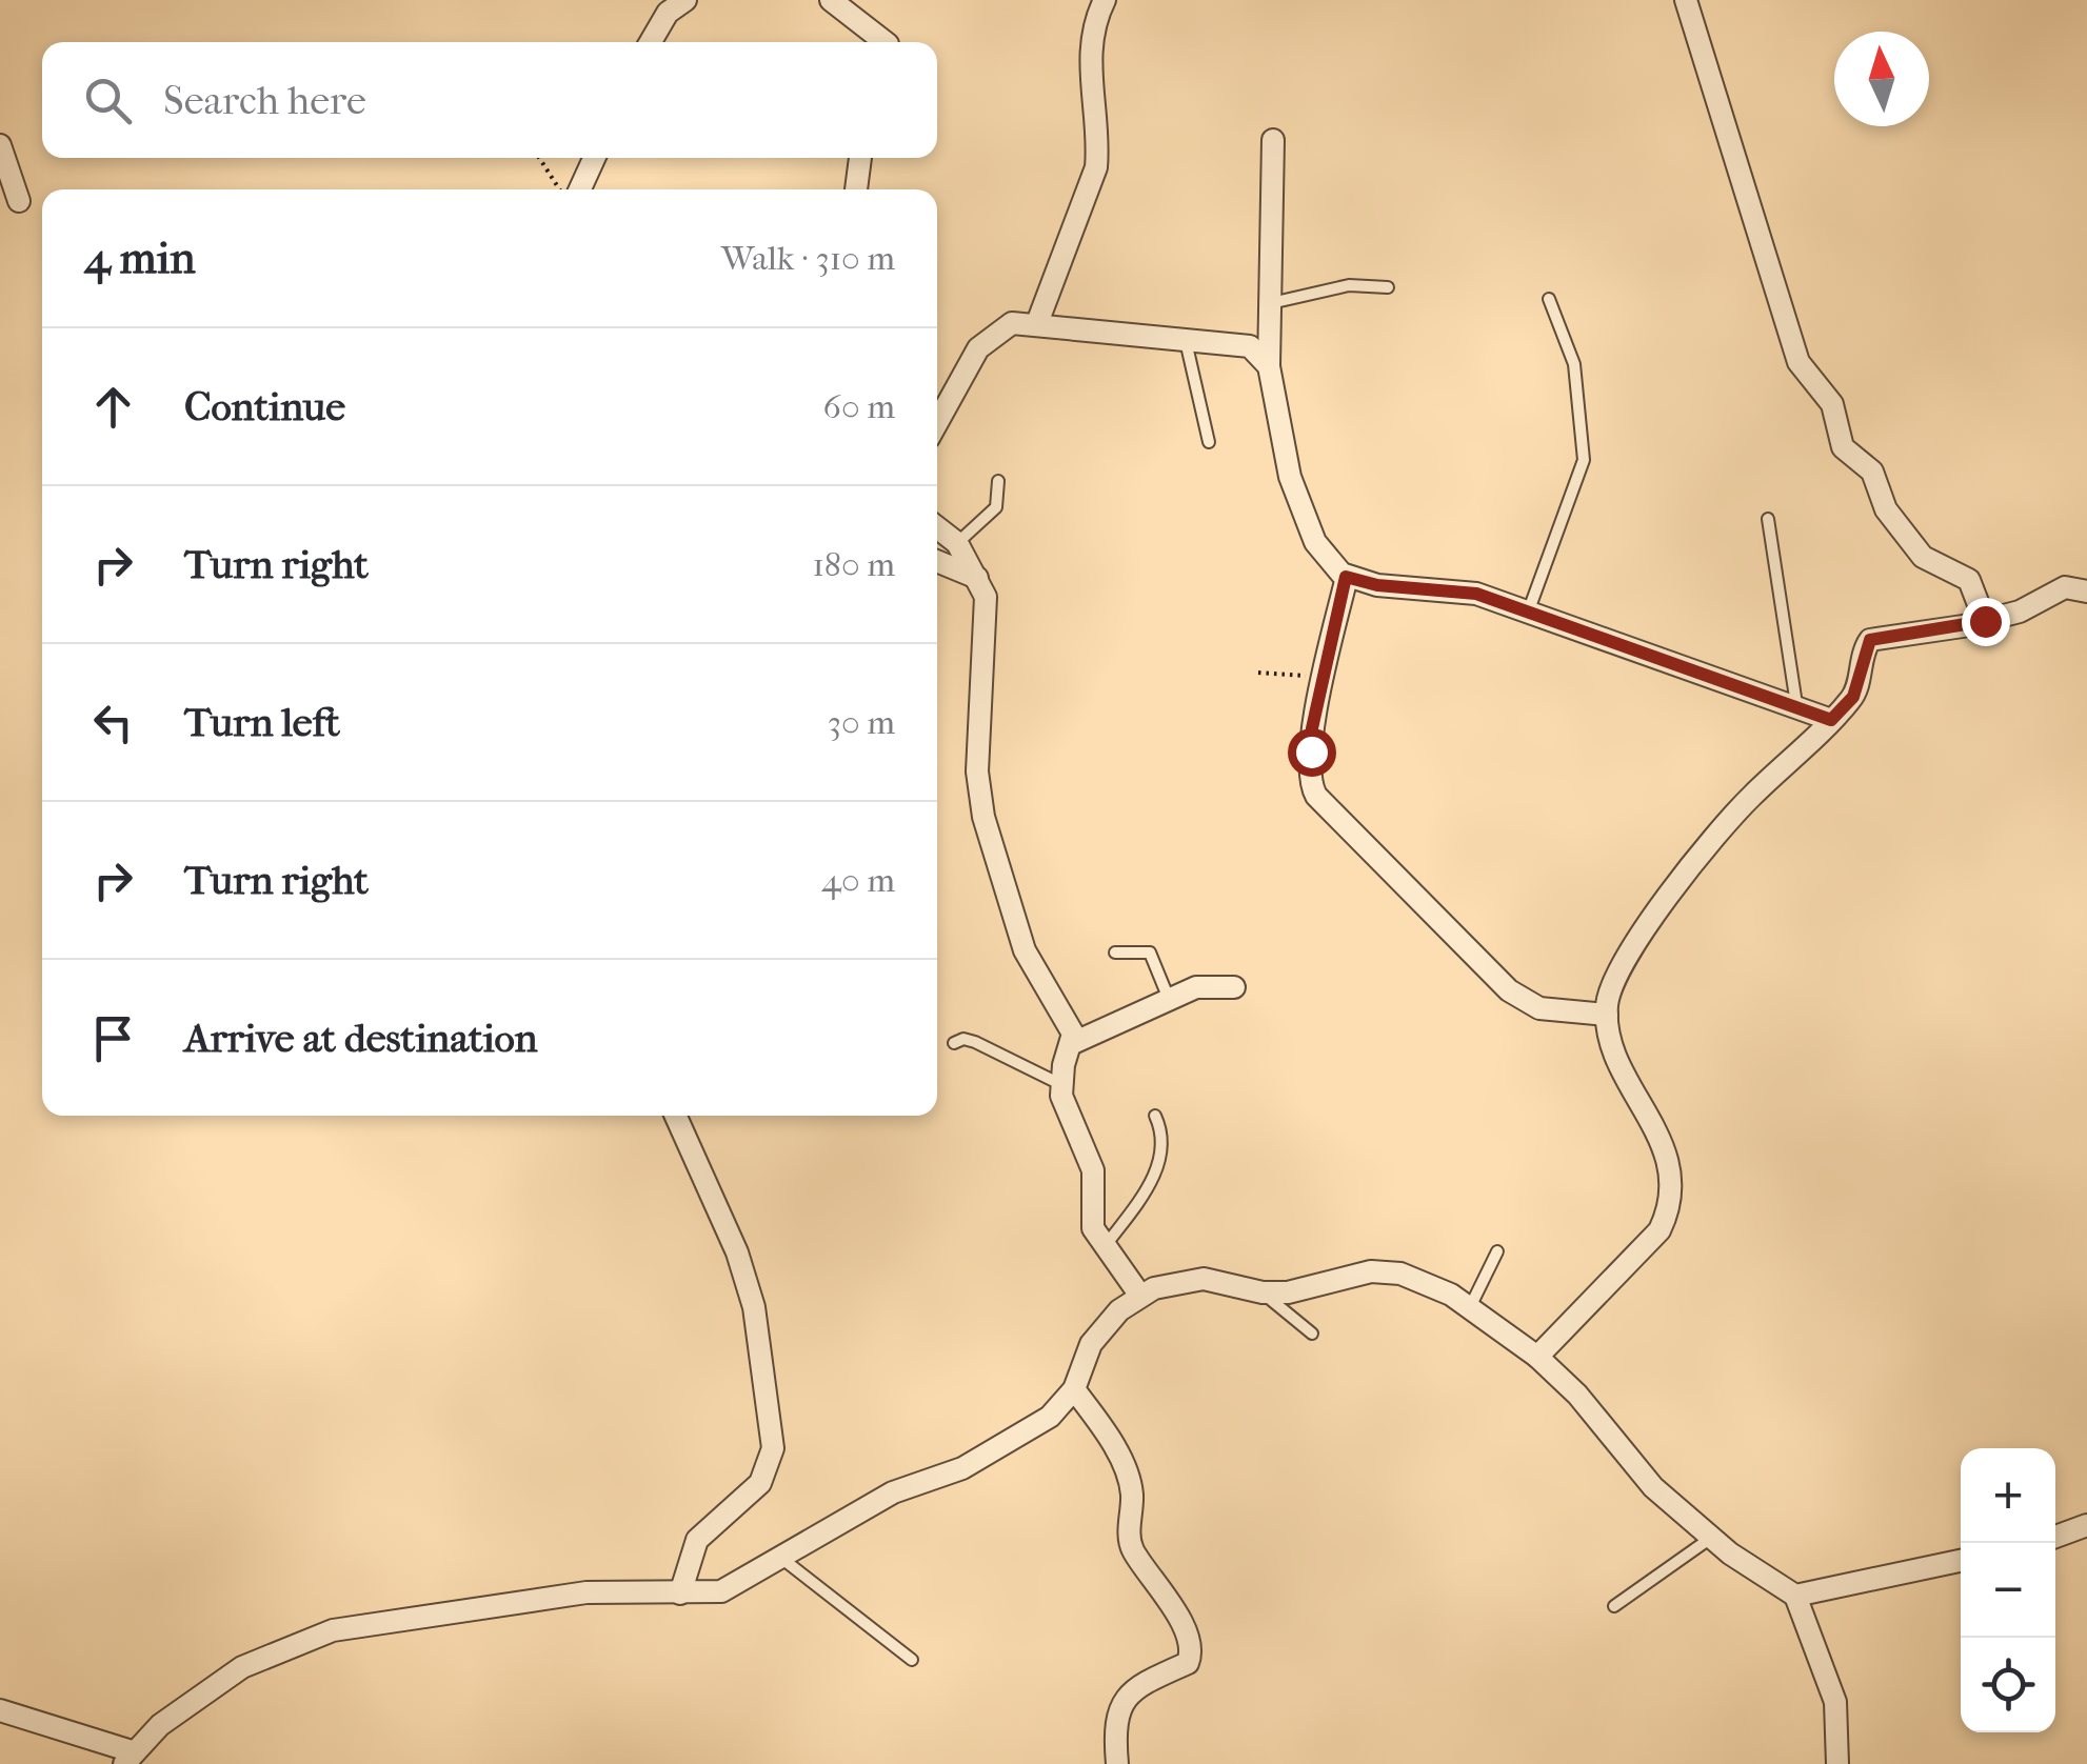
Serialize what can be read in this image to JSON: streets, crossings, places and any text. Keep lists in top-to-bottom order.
{
  "north": "top",
  "page": {
    "search": "Search here",
    "heading": ["4 min", "Walk · 310 m"],
    "list": [
      ["Continue", "60 m"],
      ["Turn right", "180 m"],
      ["Turn left", "30 m"],
      ["Turn right", "40 m"],
      "Arrive at destination"
    ],
    "map_buttons": ["+", "−"]
  }
}
